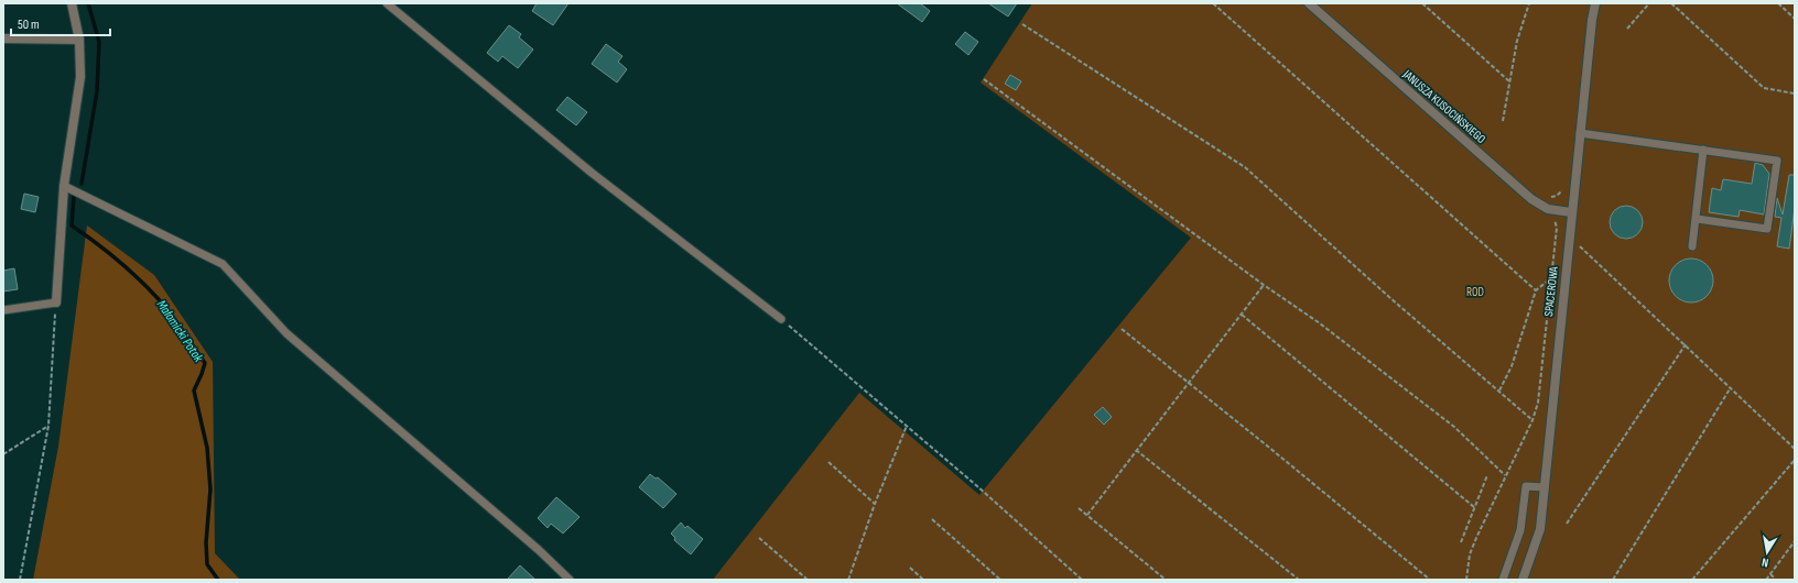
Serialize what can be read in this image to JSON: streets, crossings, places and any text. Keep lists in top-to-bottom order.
{
  "streets": {
    "street": ["JANUSZA KUSOCIŃSKIEGO", "SPACEROWA"]
  },
  "crossings": [
    ["JANUSZA KUSOCIŃSKIEGO", "SPACEROWA"]
  ],
  "water": ["Małomicki Potok"],
  "parks": ["ROD"],
  "scale_bar": "50 m",
  "north": "bottom"
}
